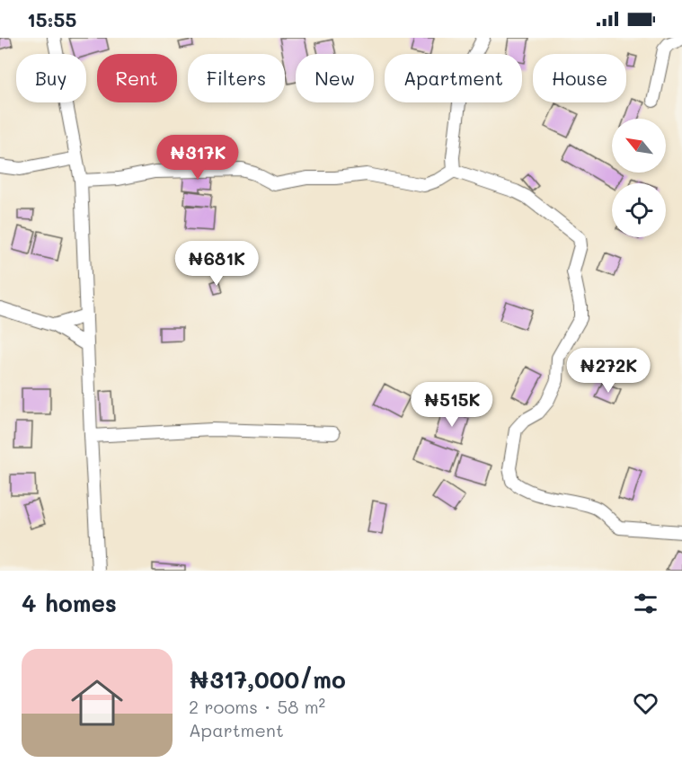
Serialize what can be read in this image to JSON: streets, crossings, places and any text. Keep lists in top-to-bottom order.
{
  "north": "top left",
  "page": {
    "status": "15:55",
    "chip": [
      "Buy",
      "Rent",
      "Filters",
      "New",
      "Apartment",
      "House"
    ],
    "price": [
      "₦317K",
      "₦681K",
      "₦272K",
      "₦515K"
    ],
    "heading": "4 homes",
    "list": [
      {
        "name": "₦317,000/mo",
        "note": "2 rooms · 58 m² · Apartment"
      }
    ]
  }
}
